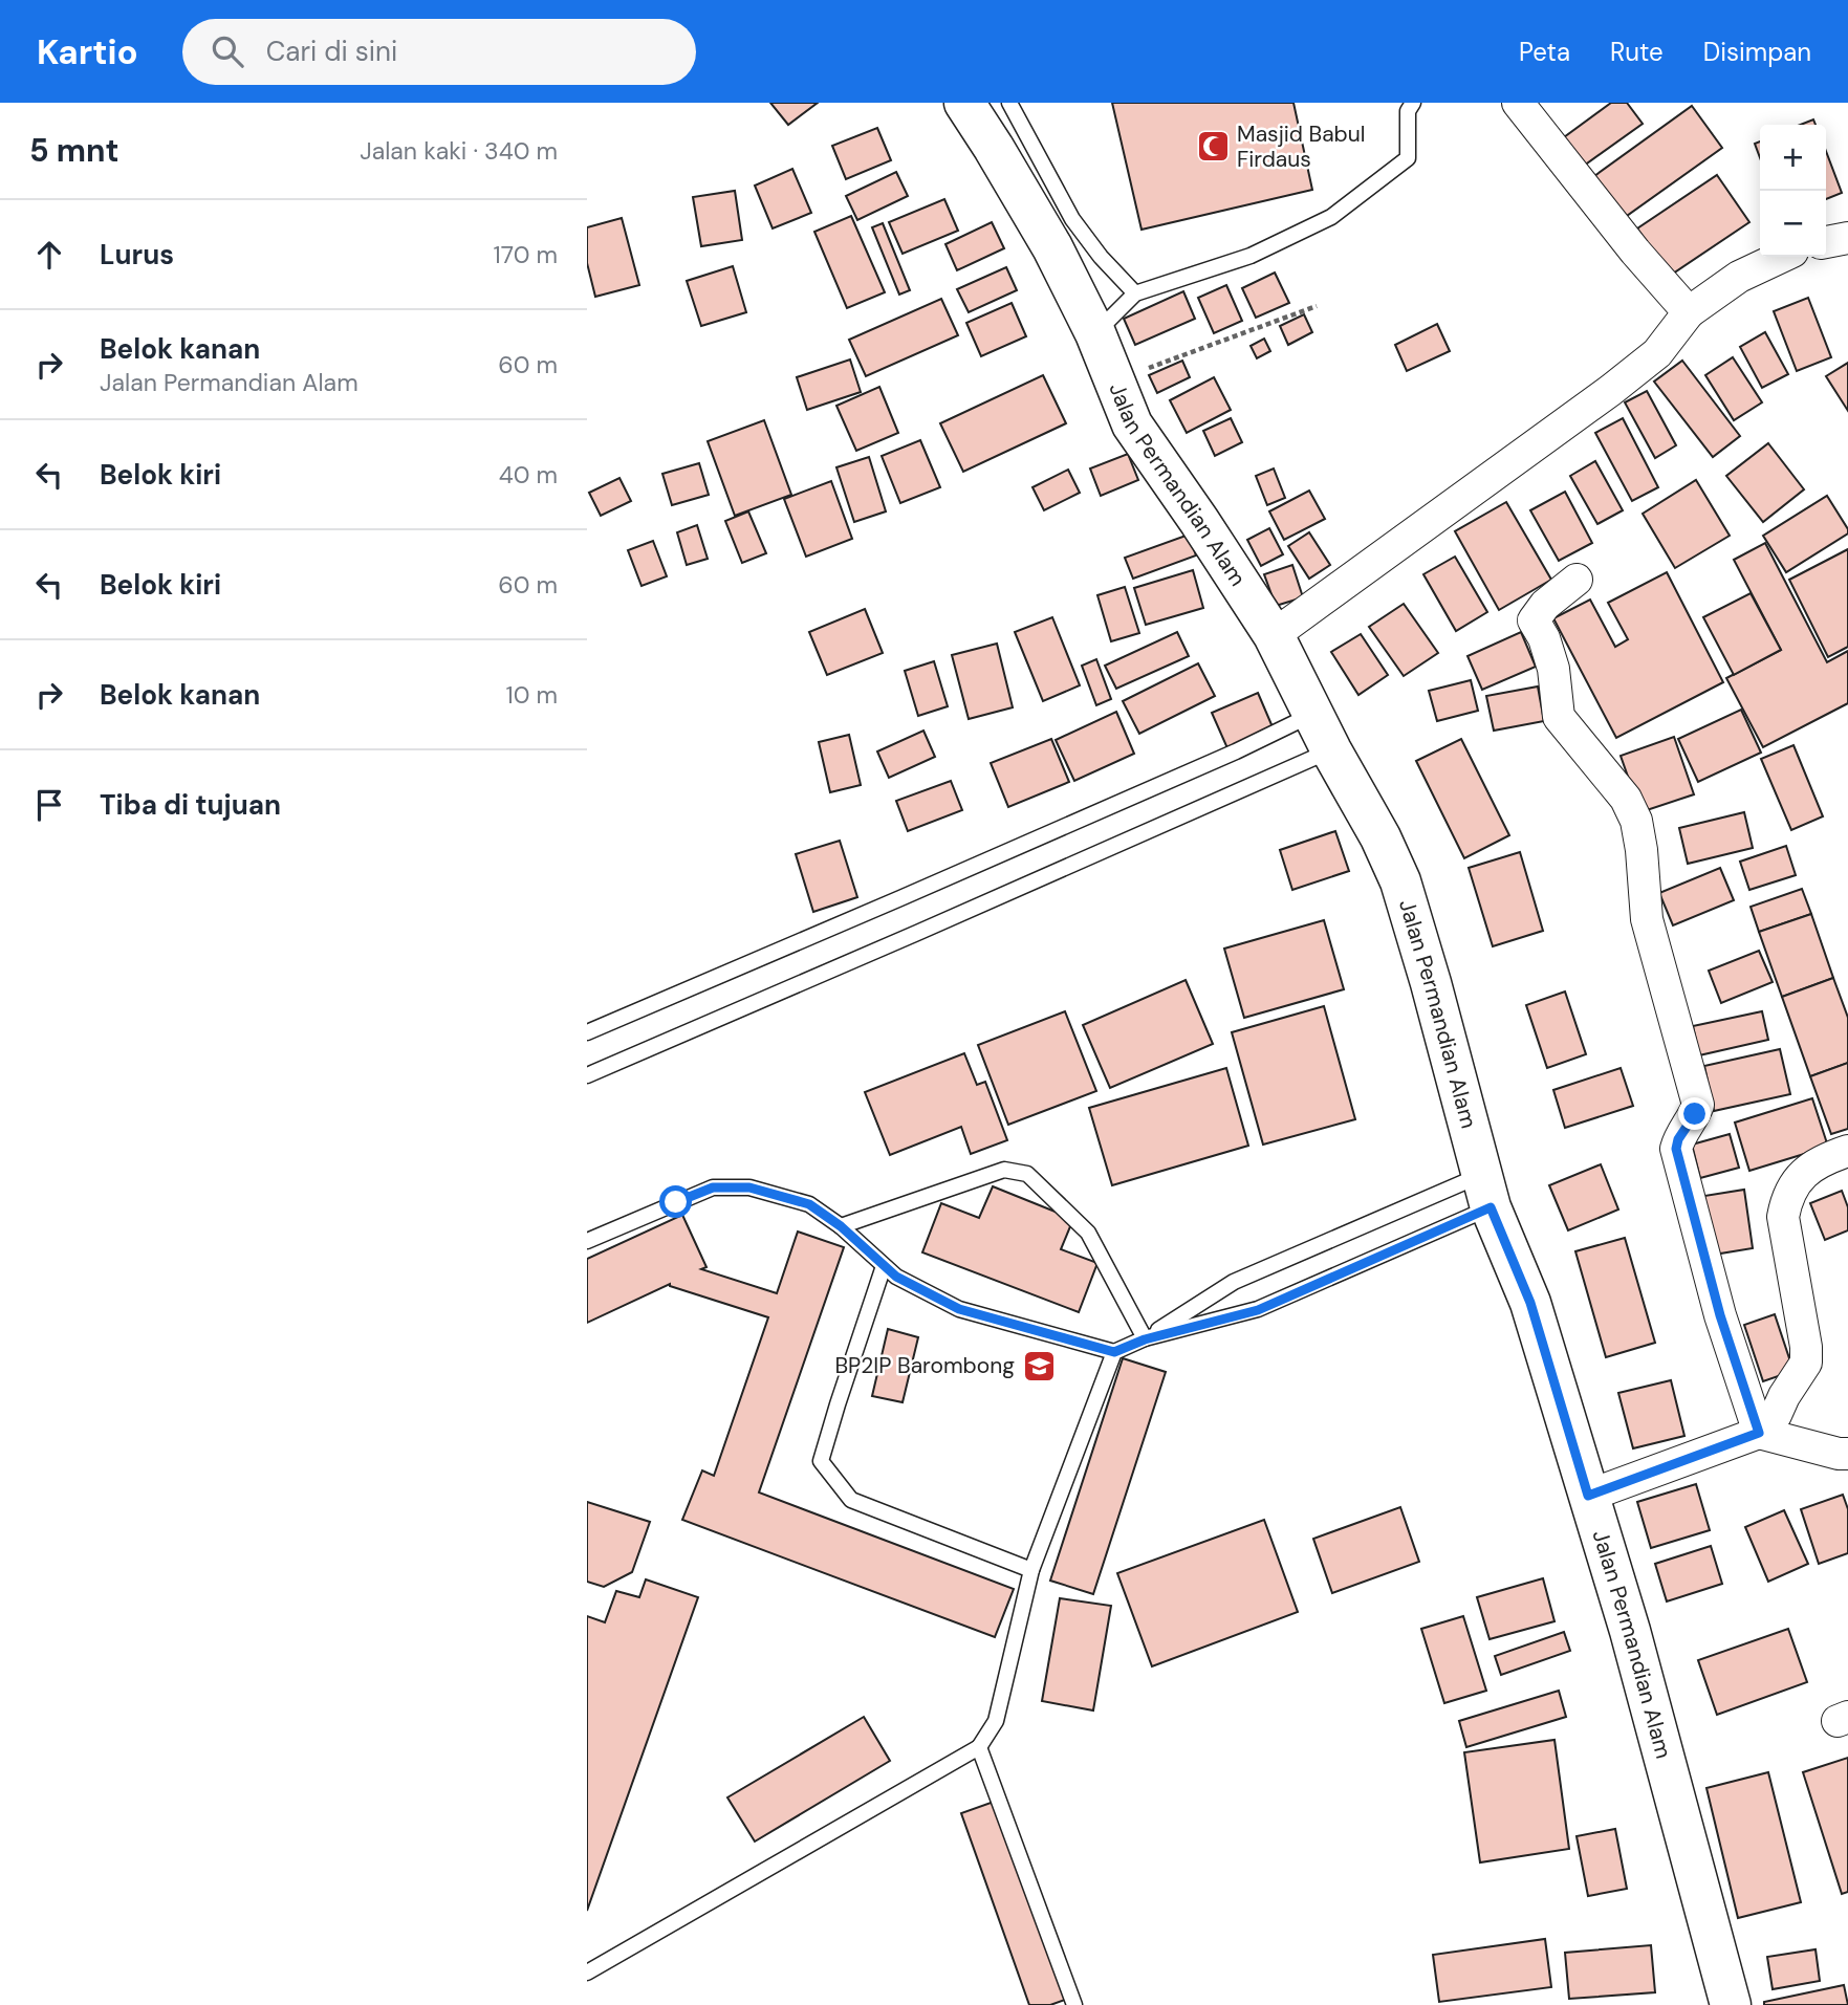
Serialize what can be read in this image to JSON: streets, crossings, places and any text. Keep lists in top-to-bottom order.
{
  "streets": {
    "main road": ["Jalan Permandian Alam"]
  },
  "places": {
    "mosque": ["Masjid Babul Firdaus"],
    "school or university": ["BP2IP Barombong"]
  },
  "page": {
    "header": "Kartio",
    "search": "Cari di sini",
    "nav": ["Peta", "Rute", "Disimpan"],
    "heading": ["5 mnt", "Jalan kaki · 340 m"],
    "map_buttons": ["+", "−"],
    "list": [
      ["Lurus", "170 m"],
      ["Belok kanan", "Jalan Permandian Alam", "60 m"],
      ["Belok kiri", "40 m"],
      ["Belok kiri", "60 m"],
      ["Belok kanan", "10 m"],
      "Tiba di tujuan"
    ]
  }
}
